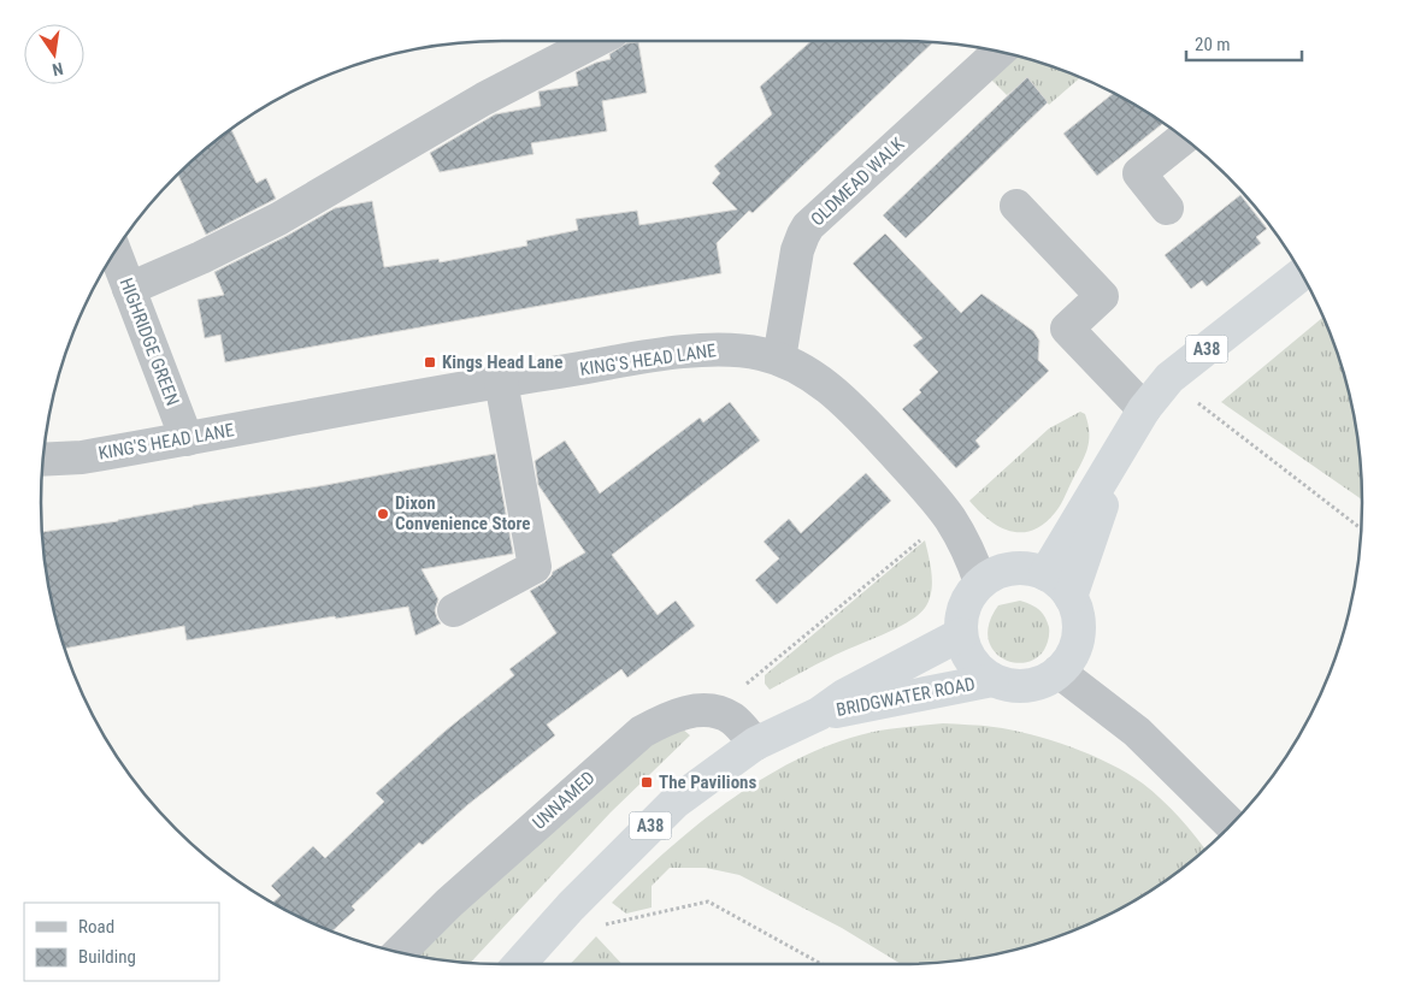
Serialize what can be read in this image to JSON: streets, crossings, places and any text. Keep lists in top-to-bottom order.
{
  "streets": {
    "highway": ["A38", "BRIDGWATER ROAD"],
    "street": [
      "OLDMEAD WALK",
      "HIGHRIDGE GREEN",
      "KING'S HEAD LANE",
      "UNNAMED"
    ]
  },
  "crossings": [
    ["OLDMEAD WALK", "KING'S HEAD LANE"],
    ["HIGHRIDGE GREEN", "KING'S HEAD LANE"],
    ["A38", "KING'S HEAD LANE"],
    ["A38", "BRIDGWATER ROAD"],
    ["KING'S HEAD LANE", "BRIDGWATER ROAD"]
  ],
  "places": {
    "transit": ["Kings Head Lane", "The Pavilions"],
    "other": ["Dixon Convenience Store"]
  },
  "legend": ["Road", "Building"],
  "scale_bar": "20 m",
  "north": "bottom"
}
